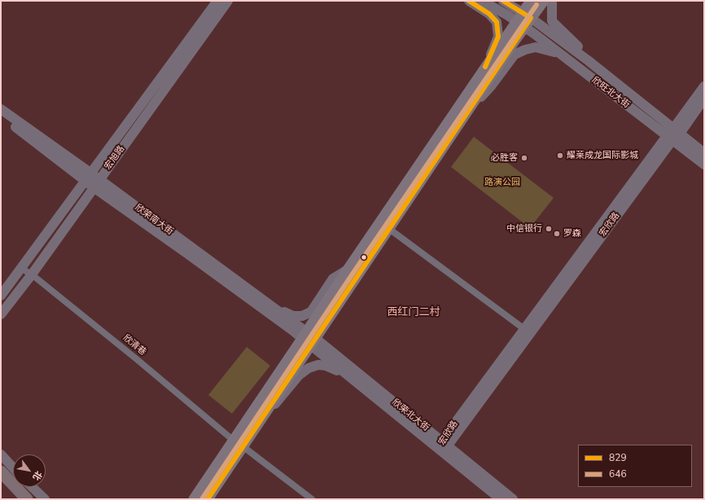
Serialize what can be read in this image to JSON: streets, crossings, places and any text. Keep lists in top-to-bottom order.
{
  "streets": {
    "street": [
      "欣旺北大街",
      "宏旭路",
      "欣荣南大街",
      "宏欣路",
      "欣清巷",
      "欣荣北大街"
    ]
  },
  "crossings": [
    ["欣旺北大街", "宏欣路"],
    ["宏旭路", "欣荣南大街"],
    ["宏旭路", "欣清巷"],
    ["欣荣南大街", "欣荣北大街"],
    ["宏欣路", "欣荣北大街"]
  ],
  "districts": ["西红门二村"],
  "parks": ["路演公园"],
  "places": [
    "耀莱成龙国际影城",
    "必胜客",
    "中信银行",
    "罗森"
  ],
  "lines": ["transit line 829", "transit line 646"],
  "legend": ["829", "646"],
  "north": "bottom right"
}
